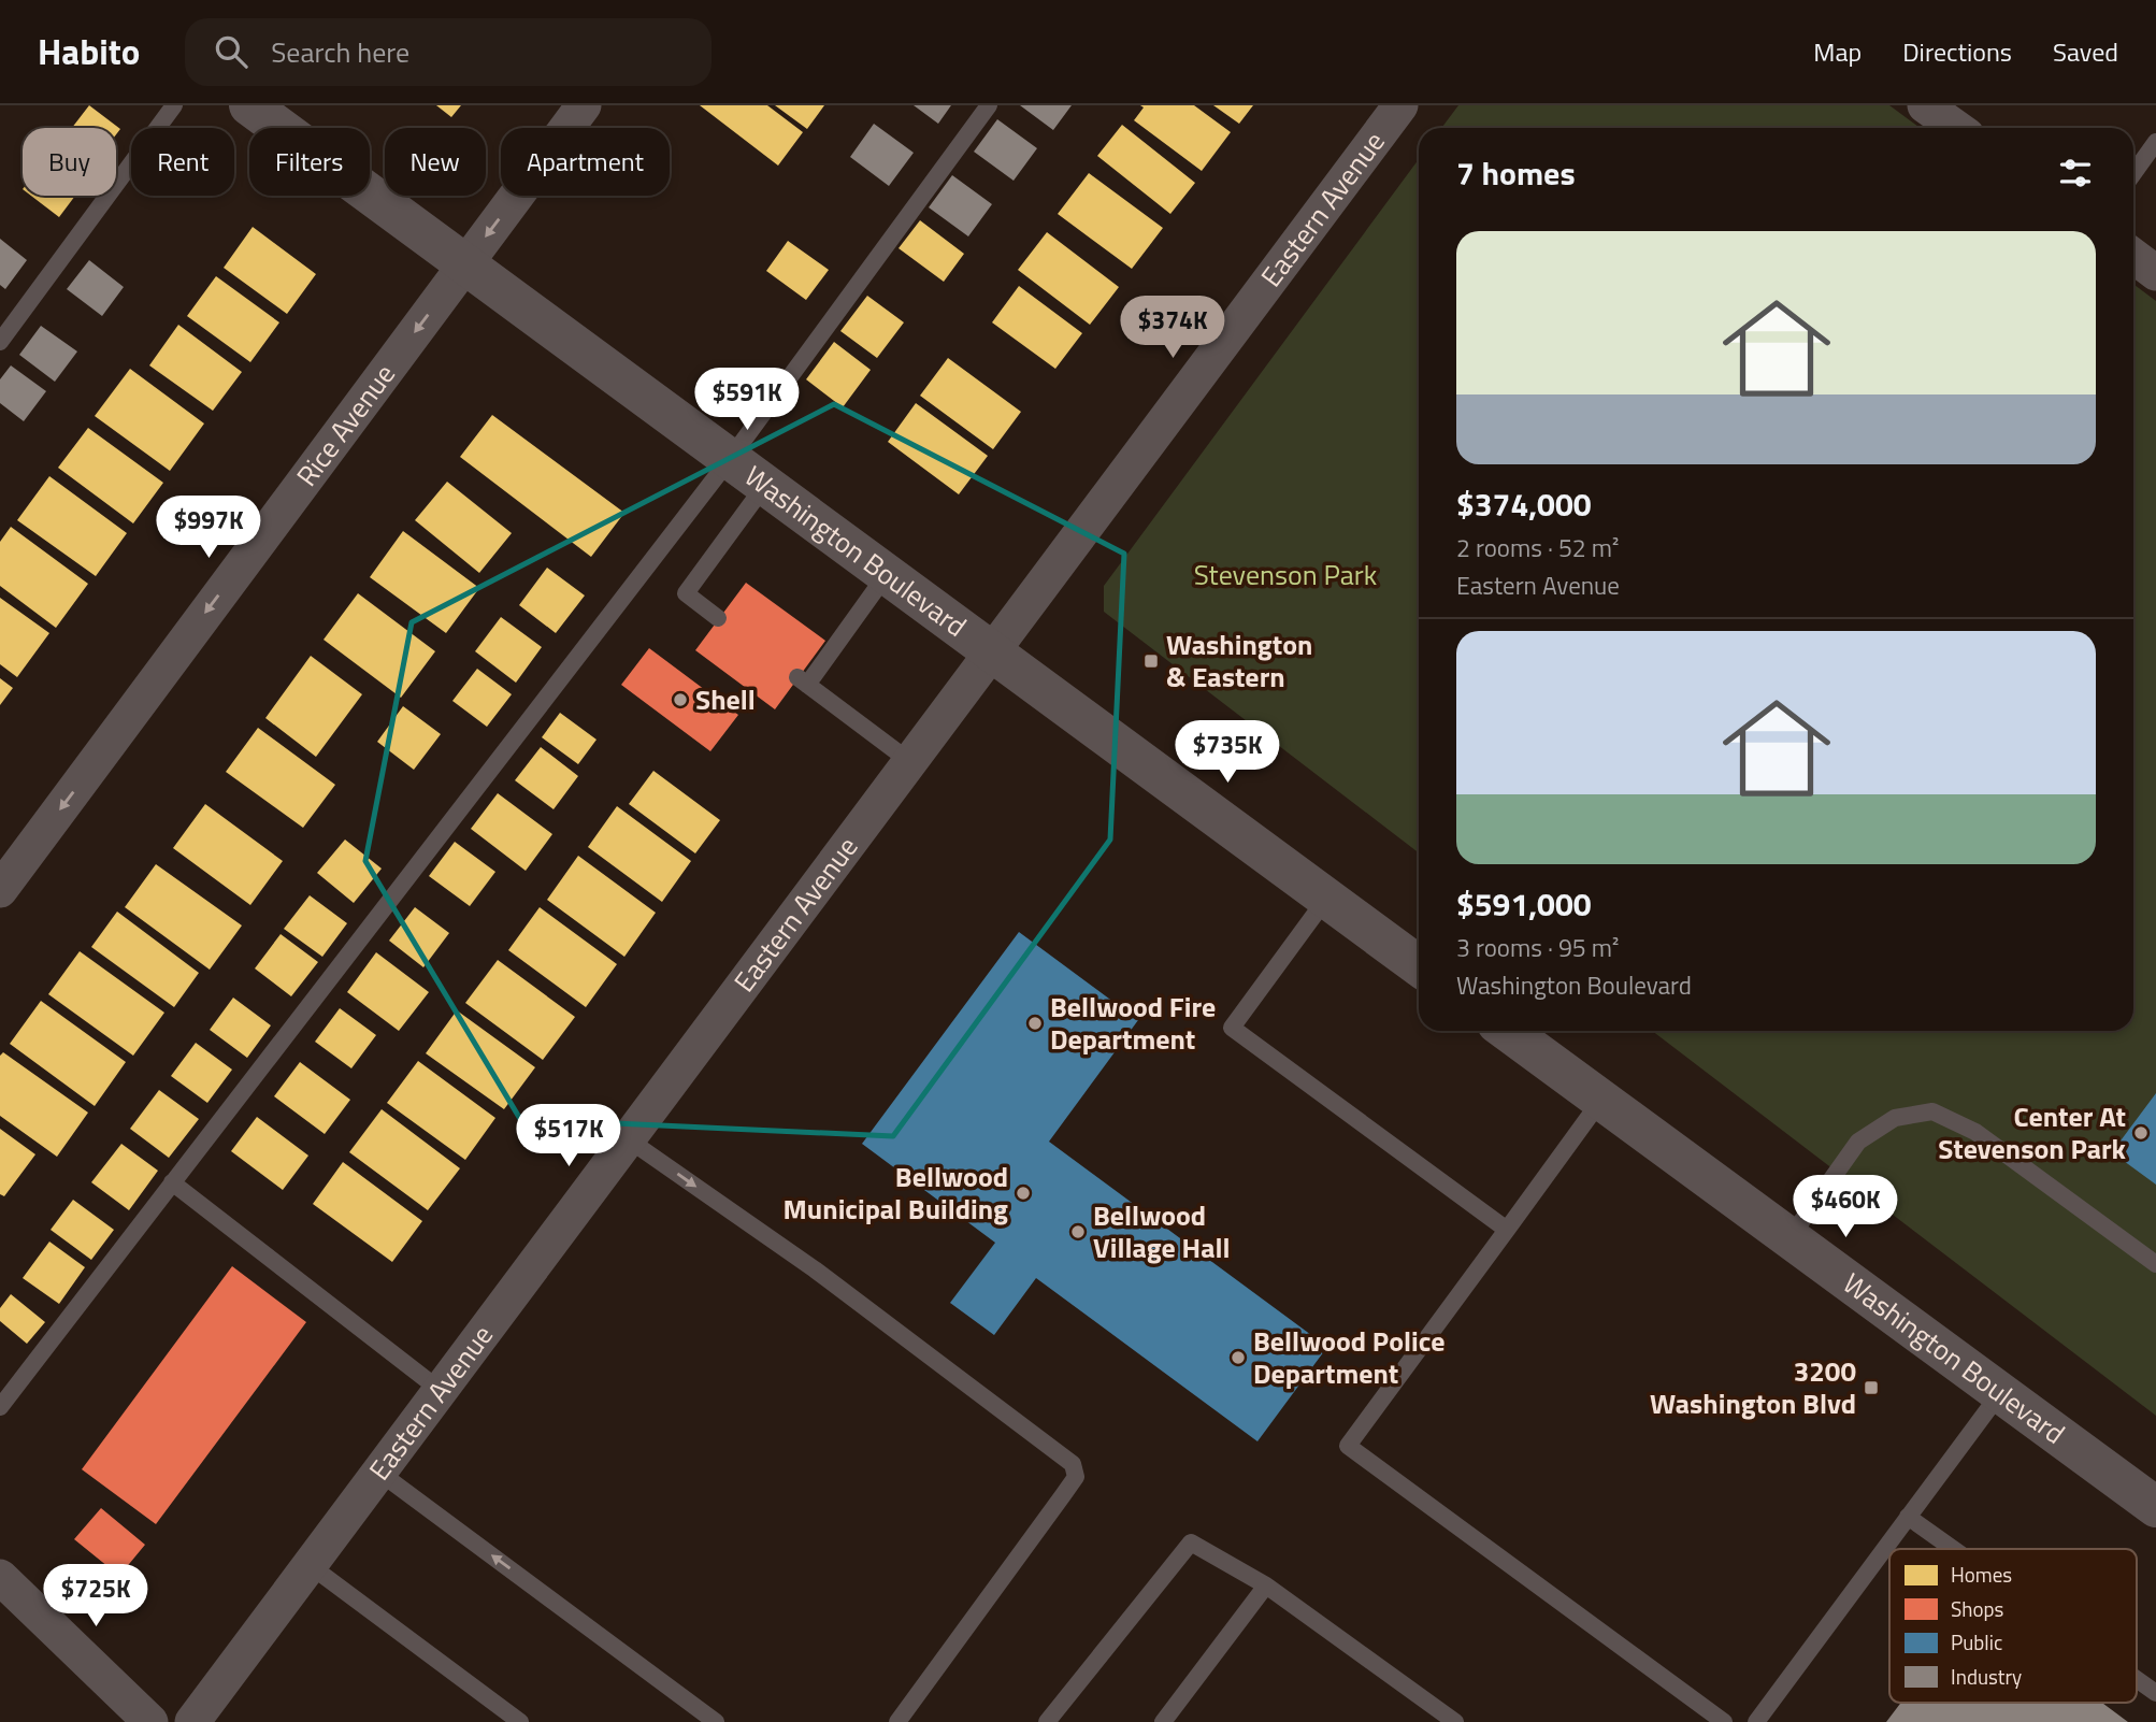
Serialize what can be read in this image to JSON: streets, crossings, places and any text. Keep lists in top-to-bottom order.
{
  "streets": {
    "street": ["Eastern Avenue", "Rice Avenue", "Washington Boulevard"]
  },
  "crossings": [
    ["Eastern Avenue", "Washington Boulevard"],
    ["Rice Avenue", "Washington Boulevard"]
  ],
  "one_way": ["Rice Avenue"],
  "parks": ["Stevenson Park"],
  "places": {
    "transit": ["Washington & Eastern", "3200 Washington Blvd"],
    "other": [
      "Shell",
      "Bellwood Fire Department",
      "Center At Stevenson Park",
      "Bellwood Municipal Building",
      "Bellwood Village Hall",
      "Bellwood Police Department"
    ]
  },
  "legend": [
    "Homes",
    "Shops",
    "Public",
    "Industry"
  ],
  "page": {
    "header": "Habito",
    "search": "Search here",
    "nav": ["Map", "Directions", "Saved"],
    "chip": [
      "Buy",
      "Rent",
      "Filters",
      "New",
      "Apartment"
    ],
    "heading": "7 homes",
    "list": [
      {
        "name": "$374,000",
        "note": "2 rooms · 52 m² · Eastern Avenue"
      },
      {
        "name": "$591,000",
        "note": "3 rooms · 95 m² · Washington Boulevard"
      }
    ],
    "price": [
      "$374K",
      "$591K",
      "$997K",
      "$735K",
      "$517K",
      "$460K",
      "$725K"
    ]
  }
}
